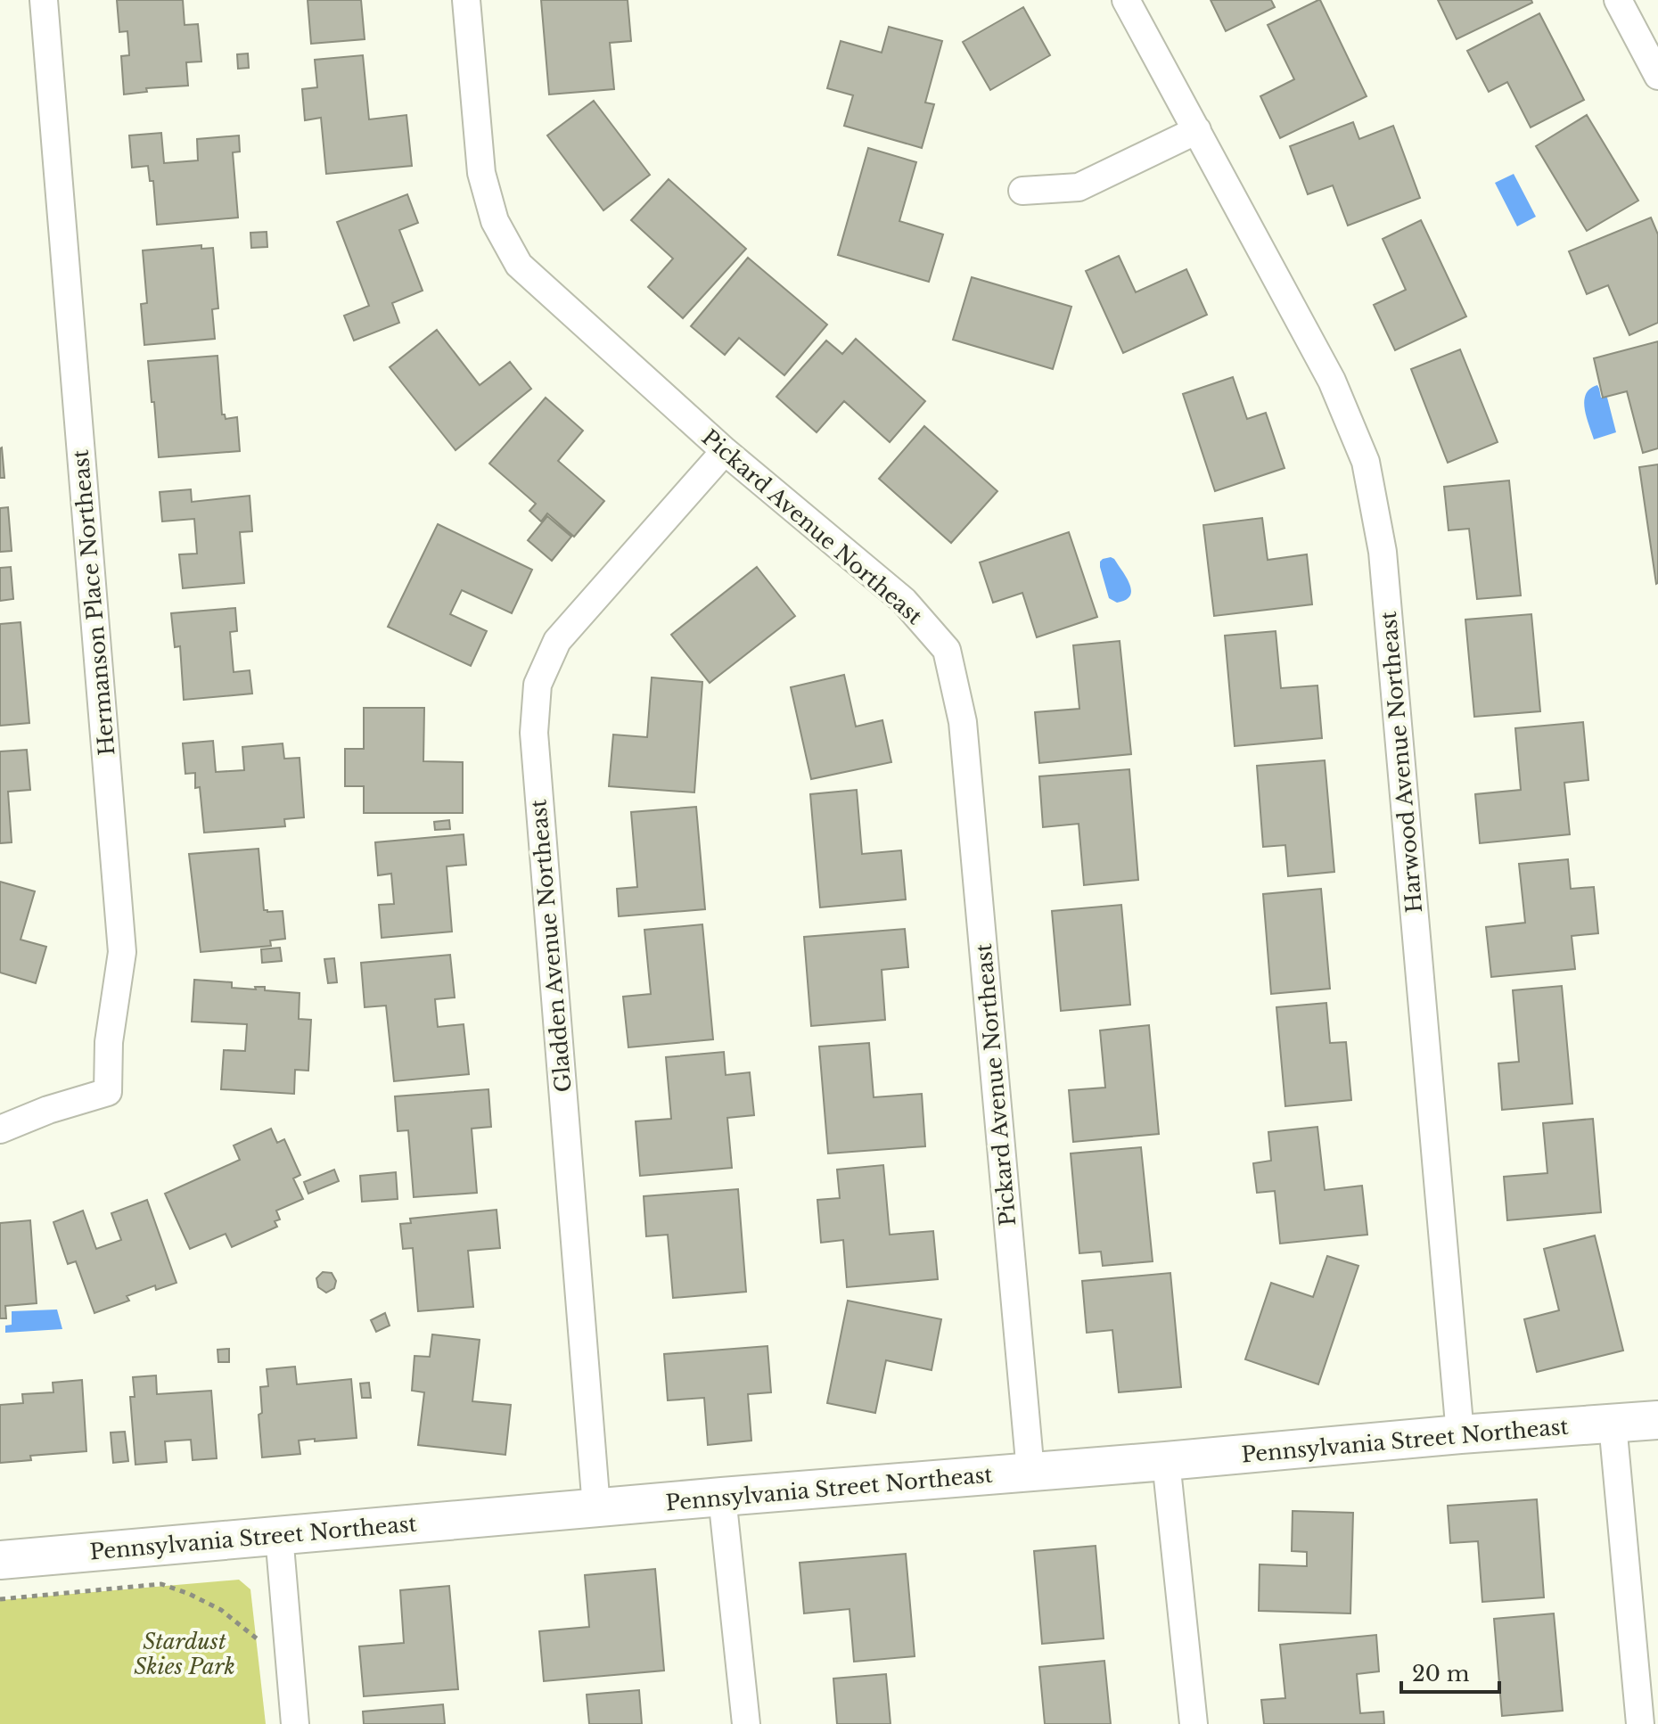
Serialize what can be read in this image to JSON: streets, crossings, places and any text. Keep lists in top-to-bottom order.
{
  "streets": {
    "street": [
      "Pickard Avenue Northeast",
      "Hermanson Place Northeast",
      "Harwood Avenue Northeast",
      "Gladden Avenue Northeast",
      "Pennsylvania Street Northeast"
    ]
  },
  "crossings": [
    ["Pickard Avenue Northeast", "Gladden Avenue Northeast"],
    ["Pickard Avenue Northeast", "Pennsylvania Street Northeast"],
    ["Harwood Avenue Northeast", "Pennsylvania Street Northeast"],
    ["Gladden Avenue Northeast", "Pennsylvania Street Northeast"]
  ],
  "parks": ["Stardust Skies Park"],
  "scale_bar": "20 m"
}
